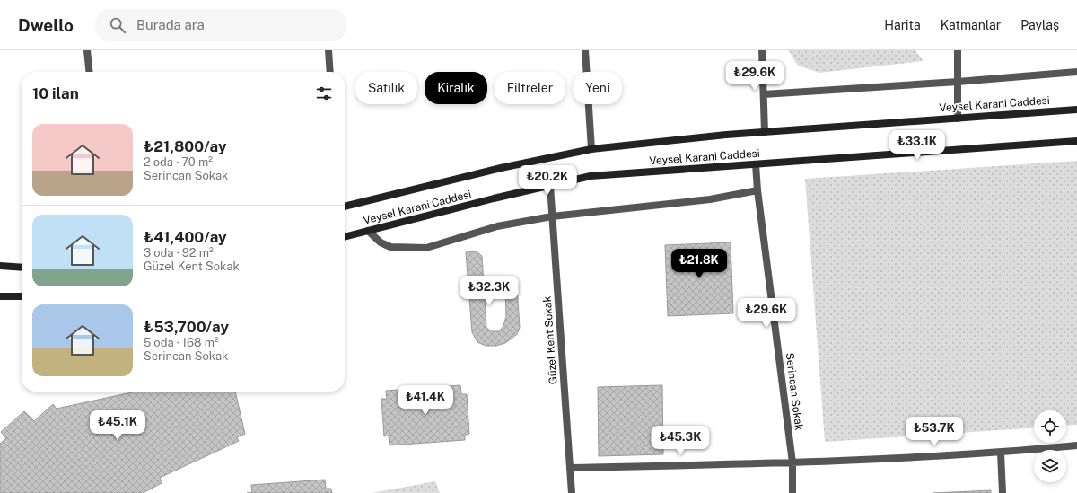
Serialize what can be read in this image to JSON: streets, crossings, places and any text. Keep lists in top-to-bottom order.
{
  "streets": {
    "main road": ["Veysel Karani Caddesi"],
    "street": ["Güzel Kent Sokak", "Serincan Sokak"]
  },
  "crossings": [
    ["Veysel Karani Caddesi", "Güzel Kent Sokak"],
    ["Veysel Karani Caddesi", "Serincan Sokak"]
  ],
  "page": {
    "header": "Dwello",
    "search": "Burada ara",
    "nav": ["Harita", "Katmanlar", "Paylaş"],
    "price": [
      "₺29.6K",
      "₺33.1K",
      "₺20.2K",
      "₺21.8K",
      "₺32.3K",
      "₺29.6K",
      "₺41.4K",
      "₺45.1K",
      "₺53.7K",
      "₺45.3K"
    ],
    "chip": [
      "Satılık",
      "Kiralık",
      "Filtreler",
      "Yeni"
    ],
    "heading": "10 ilan",
    "list": [
      {
        "name": "₺21,800/ay",
        "note": "2 oda · 70 m² · Serincan Sokak"
      },
      {
        "name": "₺41,400/ay",
        "note": "3 oda · 92 m² · Güzel Kent Sokak"
      },
      {
        "name": "₺53,700/ay",
        "note": "5 oda · 168 m² · Serincan Sokak"
      }
    ]
  }
}
